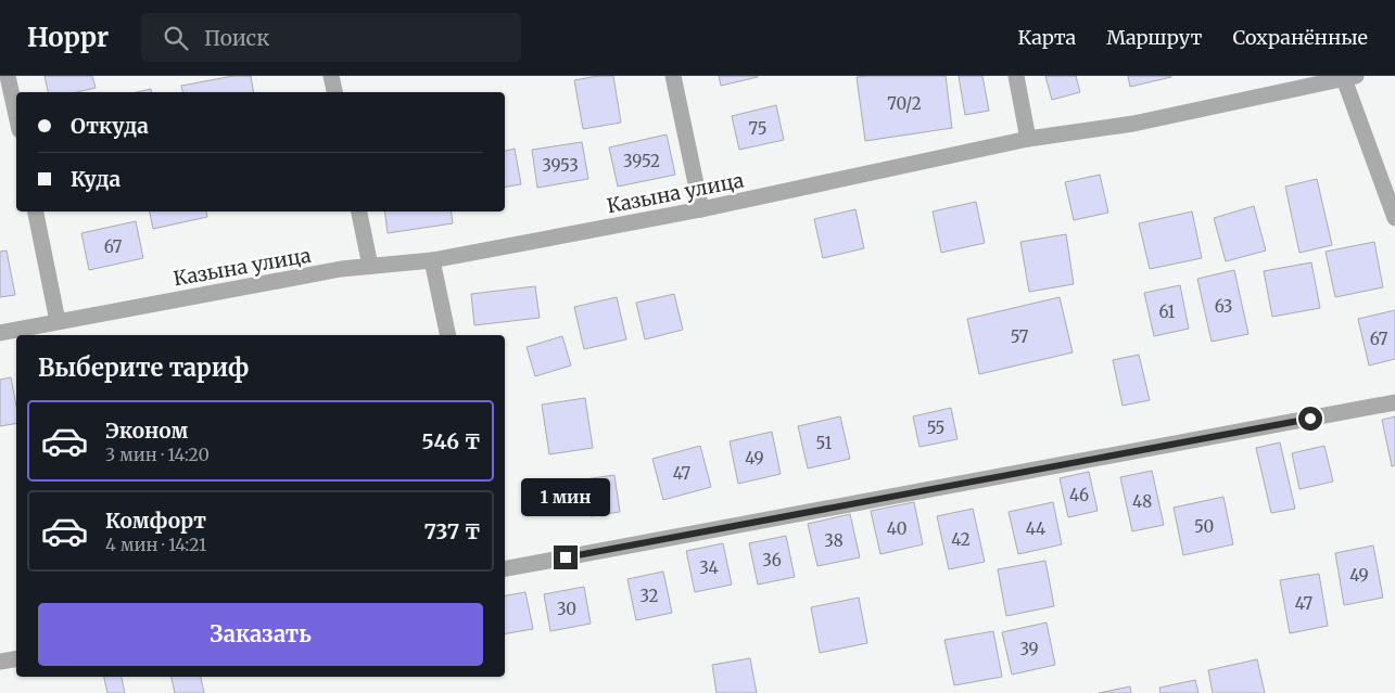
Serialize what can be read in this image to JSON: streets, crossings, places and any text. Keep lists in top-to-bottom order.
{
  "streets": {
    "street": ["Казына улица"]
  },
  "house_numbers": [
    "70/2",
    "75",
    "3952",
    "3953",
    "67",
    "63",
    "61",
    "57",
    "67",
    "55",
    "51",
    "49",
    "47",
    "46",
    "48",
    "50",
    "40",
    "44",
    "42",
    "38",
    "36",
    "34",
    "49",
    "32",
    "47",
    "30",
    "39"
  ],
  "page": {
    "header": "Hoppr",
    "search": "Поиск",
    "nav": ["Карта", "Маршрут", "Сохранённые"],
    "banner": ["Откуда", "Куда"],
    "heading": "Выберите тариф",
    "list": [
      {
        "name": "Эконом",
        "note": "3 мин · 14:20",
        "value": "546 ₸"
      },
      {
        "name": "Комфорт",
        "note": "4 мин · 14:21",
        "value": "737 ₸"
      }
    ],
    "bubble": "1 мин",
    "buttons": "Заказать"
  }
}
